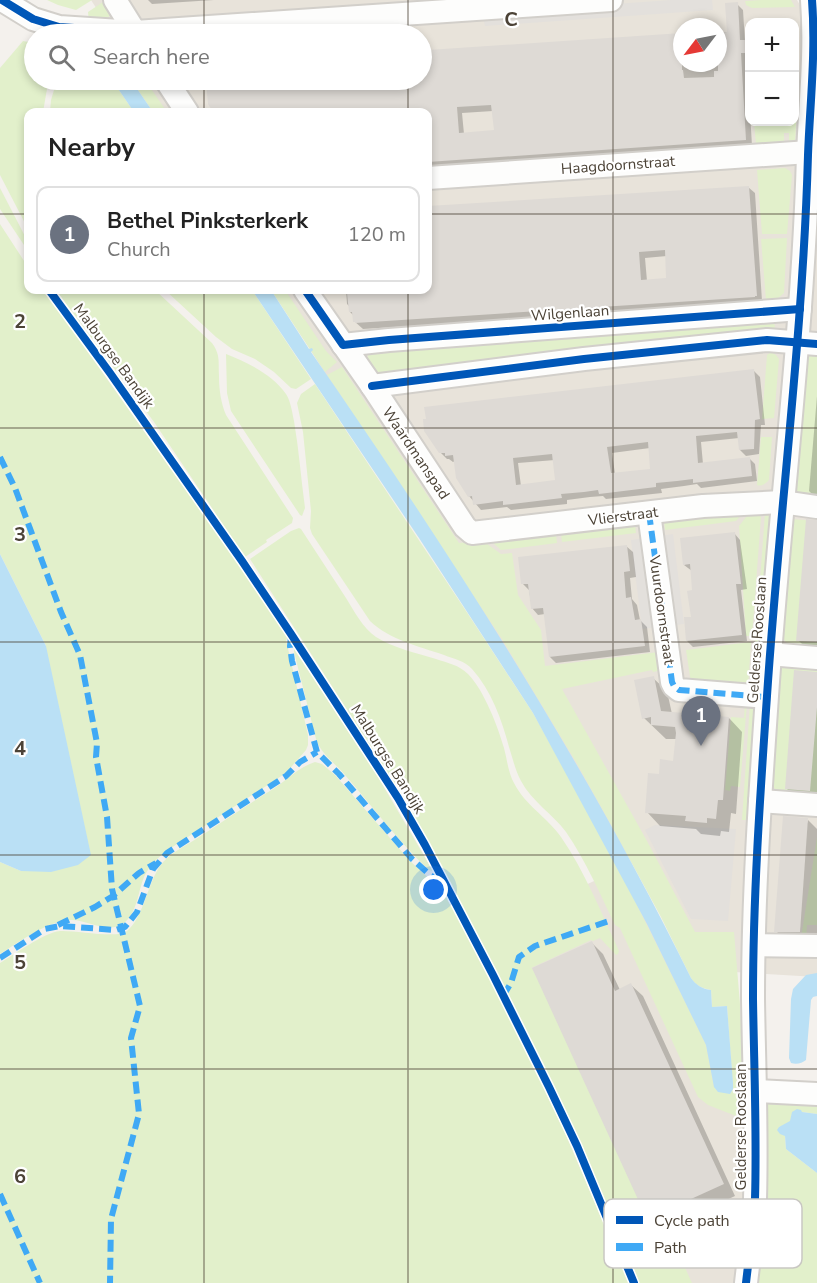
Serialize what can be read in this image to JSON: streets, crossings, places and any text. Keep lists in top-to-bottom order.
{
  "streets": {
    "street": [
      "Haagdoornstraat",
      "Wilgenlaan",
      "Waardmanspad",
      "Vlierstraat",
      "Vuurdoornstraat",
      "Gelderse Rooslaan"
    ],
    "cycle path": ["Malburgse Bandijk"]
  },
  "crossings": [
    ["Haagdoornstraat", "Gelderse Rooslaan"],
    ["Wilgenlaan", "Waardmanspad"],
    ["Wilgenlaan", "Gelderse Rooslaan"],
    ["Waardmanspad", "Vlierstraat"],
    ["Vlierstraat", "Vuurdoornstraat"],
    ["Vlierstraat", "Gelderse Rooslaan"],
    ["Vuurdoornstraat", "Gelderse Rooslaan"]
  ],
  "legend": ["Cycle path", "Path"],
  "north": "bottom left",
  "page": {
    "map_buttons": ["+", "−"],
    "search": "Search here",
    "heading": "Nearby",
    "list": [
      {
        "mark": "1",
        "name": "Bethel Pinksterkerk",
        "note": "Church",
        "value": "120 m"
      }
    ],
    "pins": "1"
  },
  "grid": {
    "columns": ["C"],
    "rows": [
      "2",
      "3",
      "4",
      "5",
      "6"
    ]
  }
}
